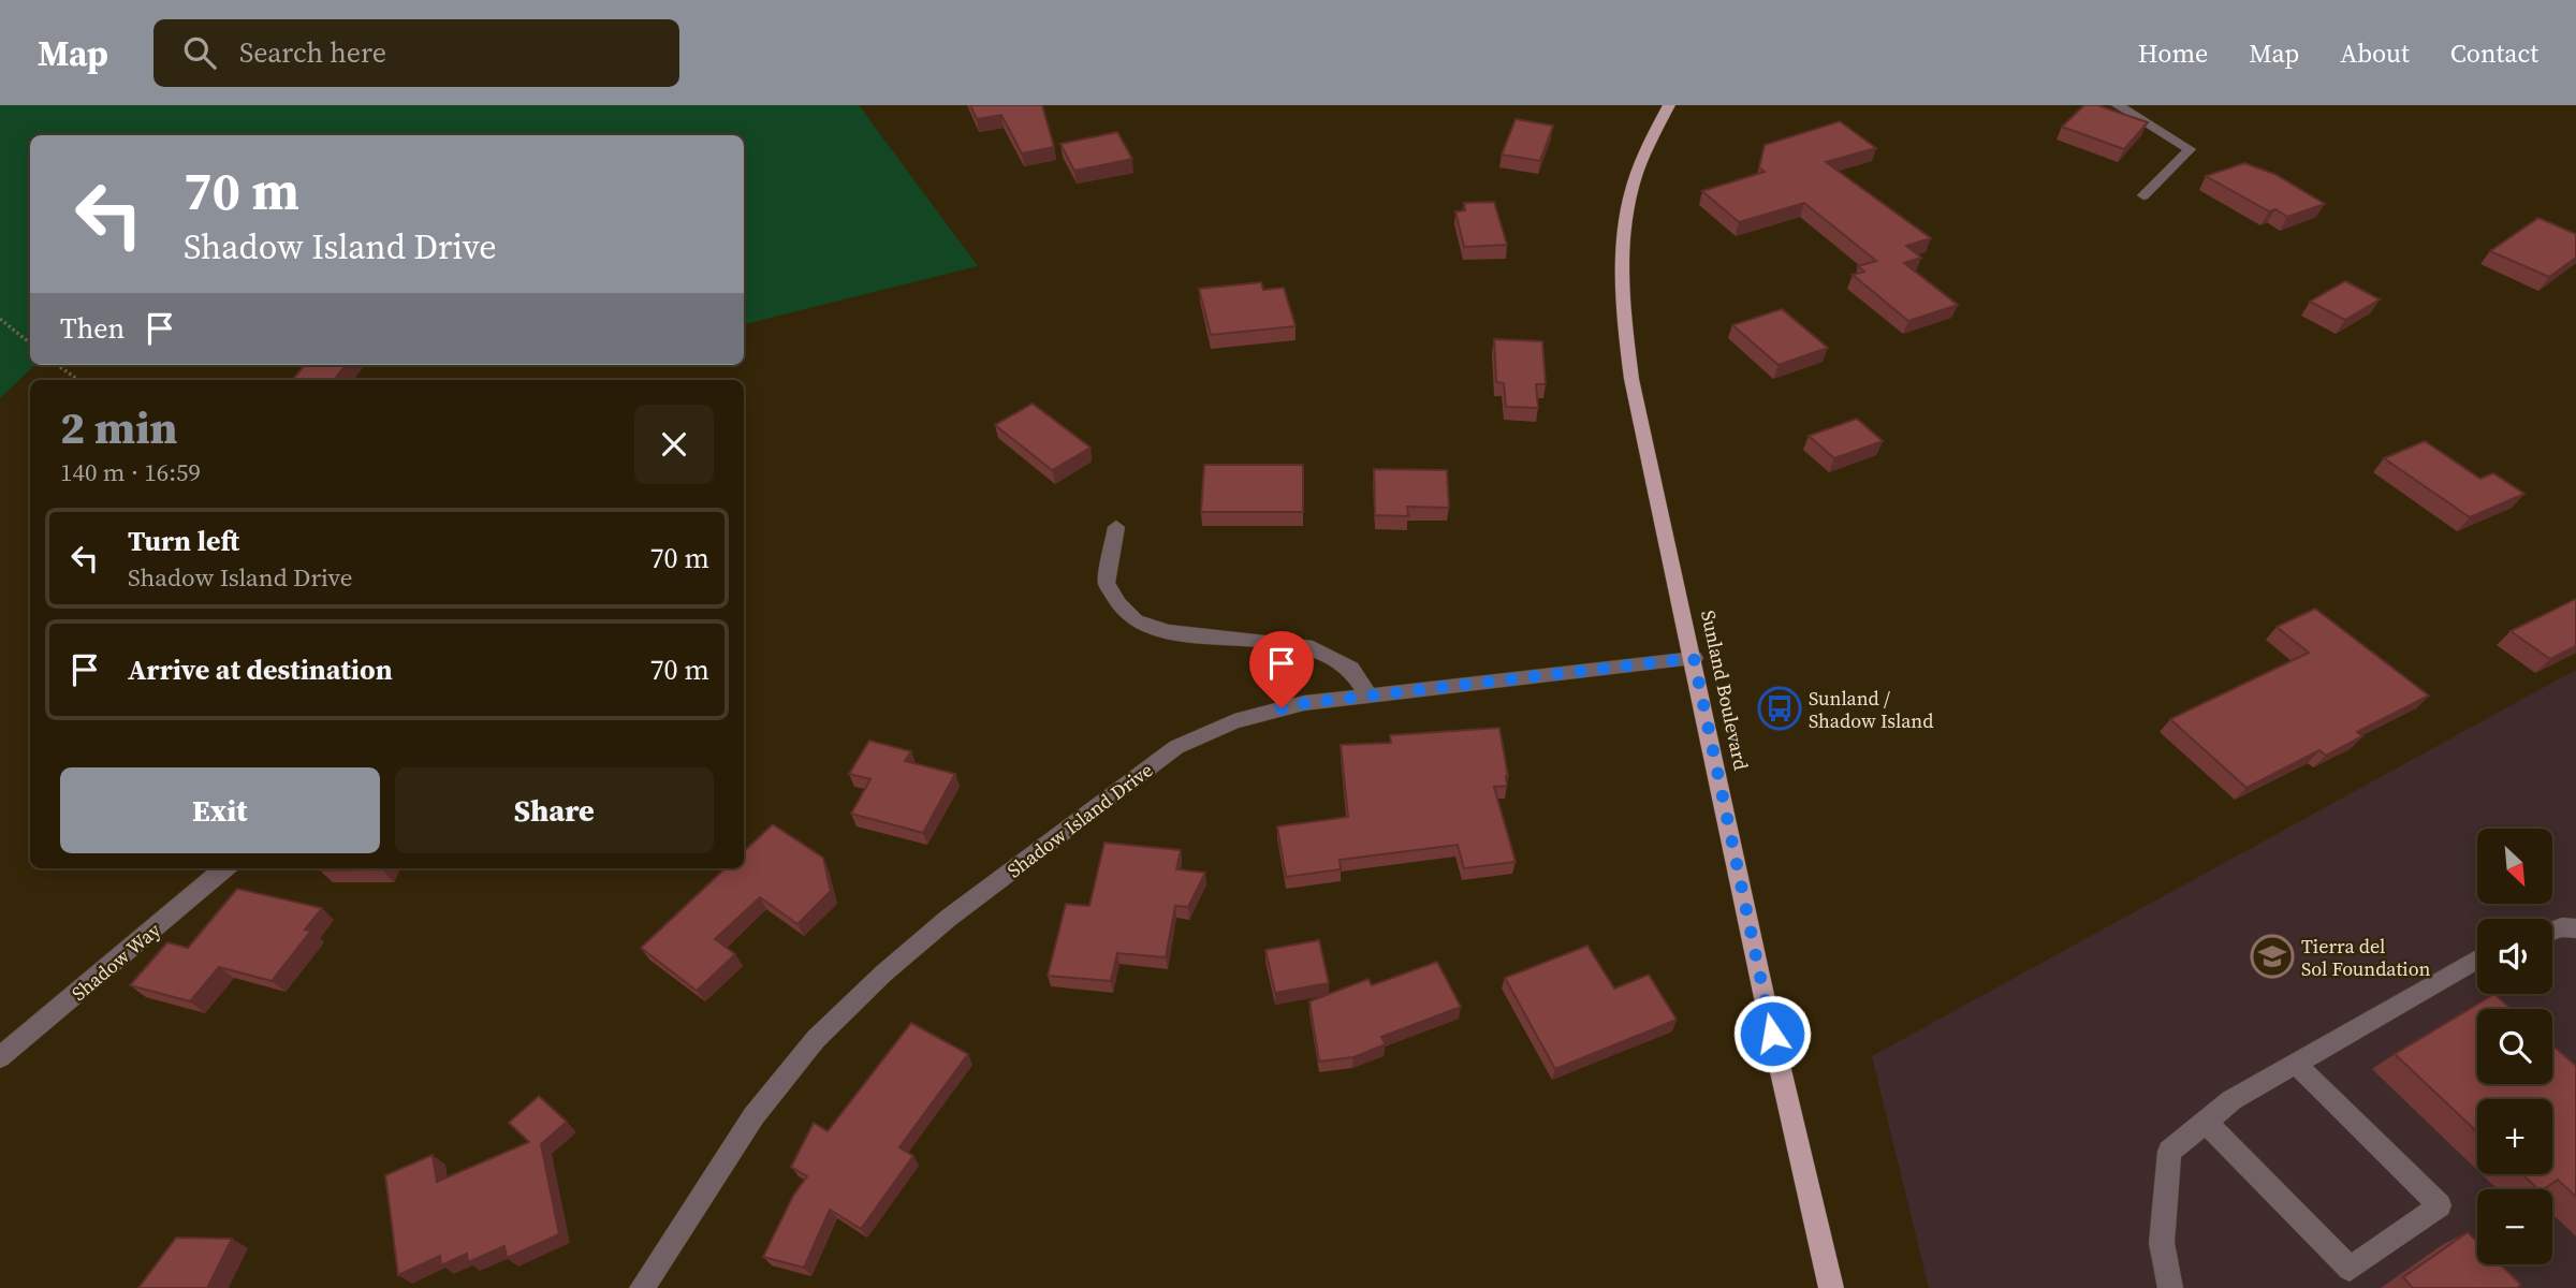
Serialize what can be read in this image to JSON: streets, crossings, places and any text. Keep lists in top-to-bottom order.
{
  "streets": {
    "main road": ["Sunland Boulevard"],
    "street": ["Shadow Island Drive", "Shadow Way"]
  },
  "crossings": [
    ["Sunland Boulevard", "Shadow Island Drive"]
  ],
  "places": {
    "bus stop": ["Sunland / Shadow Island"],
    "school or university": ["Tierra del Sol Foundation"]
  },
  "north": "bottom right",
  "page": {
    "header": "Map",
    "search": "Search here",
    "nav": [
      "Home",
      "Map",
      "About",
      "Contact"
    ],
    "turn": ["70 m", "Shadow Island Drive"],
    "then": "Then",
    "heading": ["2 min", "140 m · 16:59"],
    "list": [
      {
        "name": "Turn left",
        "note": "Shadow Island Drive",
        "value": "70 m"
      },
      {
        "name": "Arrive at destination",
        "value": "70 m"
      }
    ],
    "buttons": ["Exit", "Share"],
    "map_buttons": ["+", "−"]
  }
}
